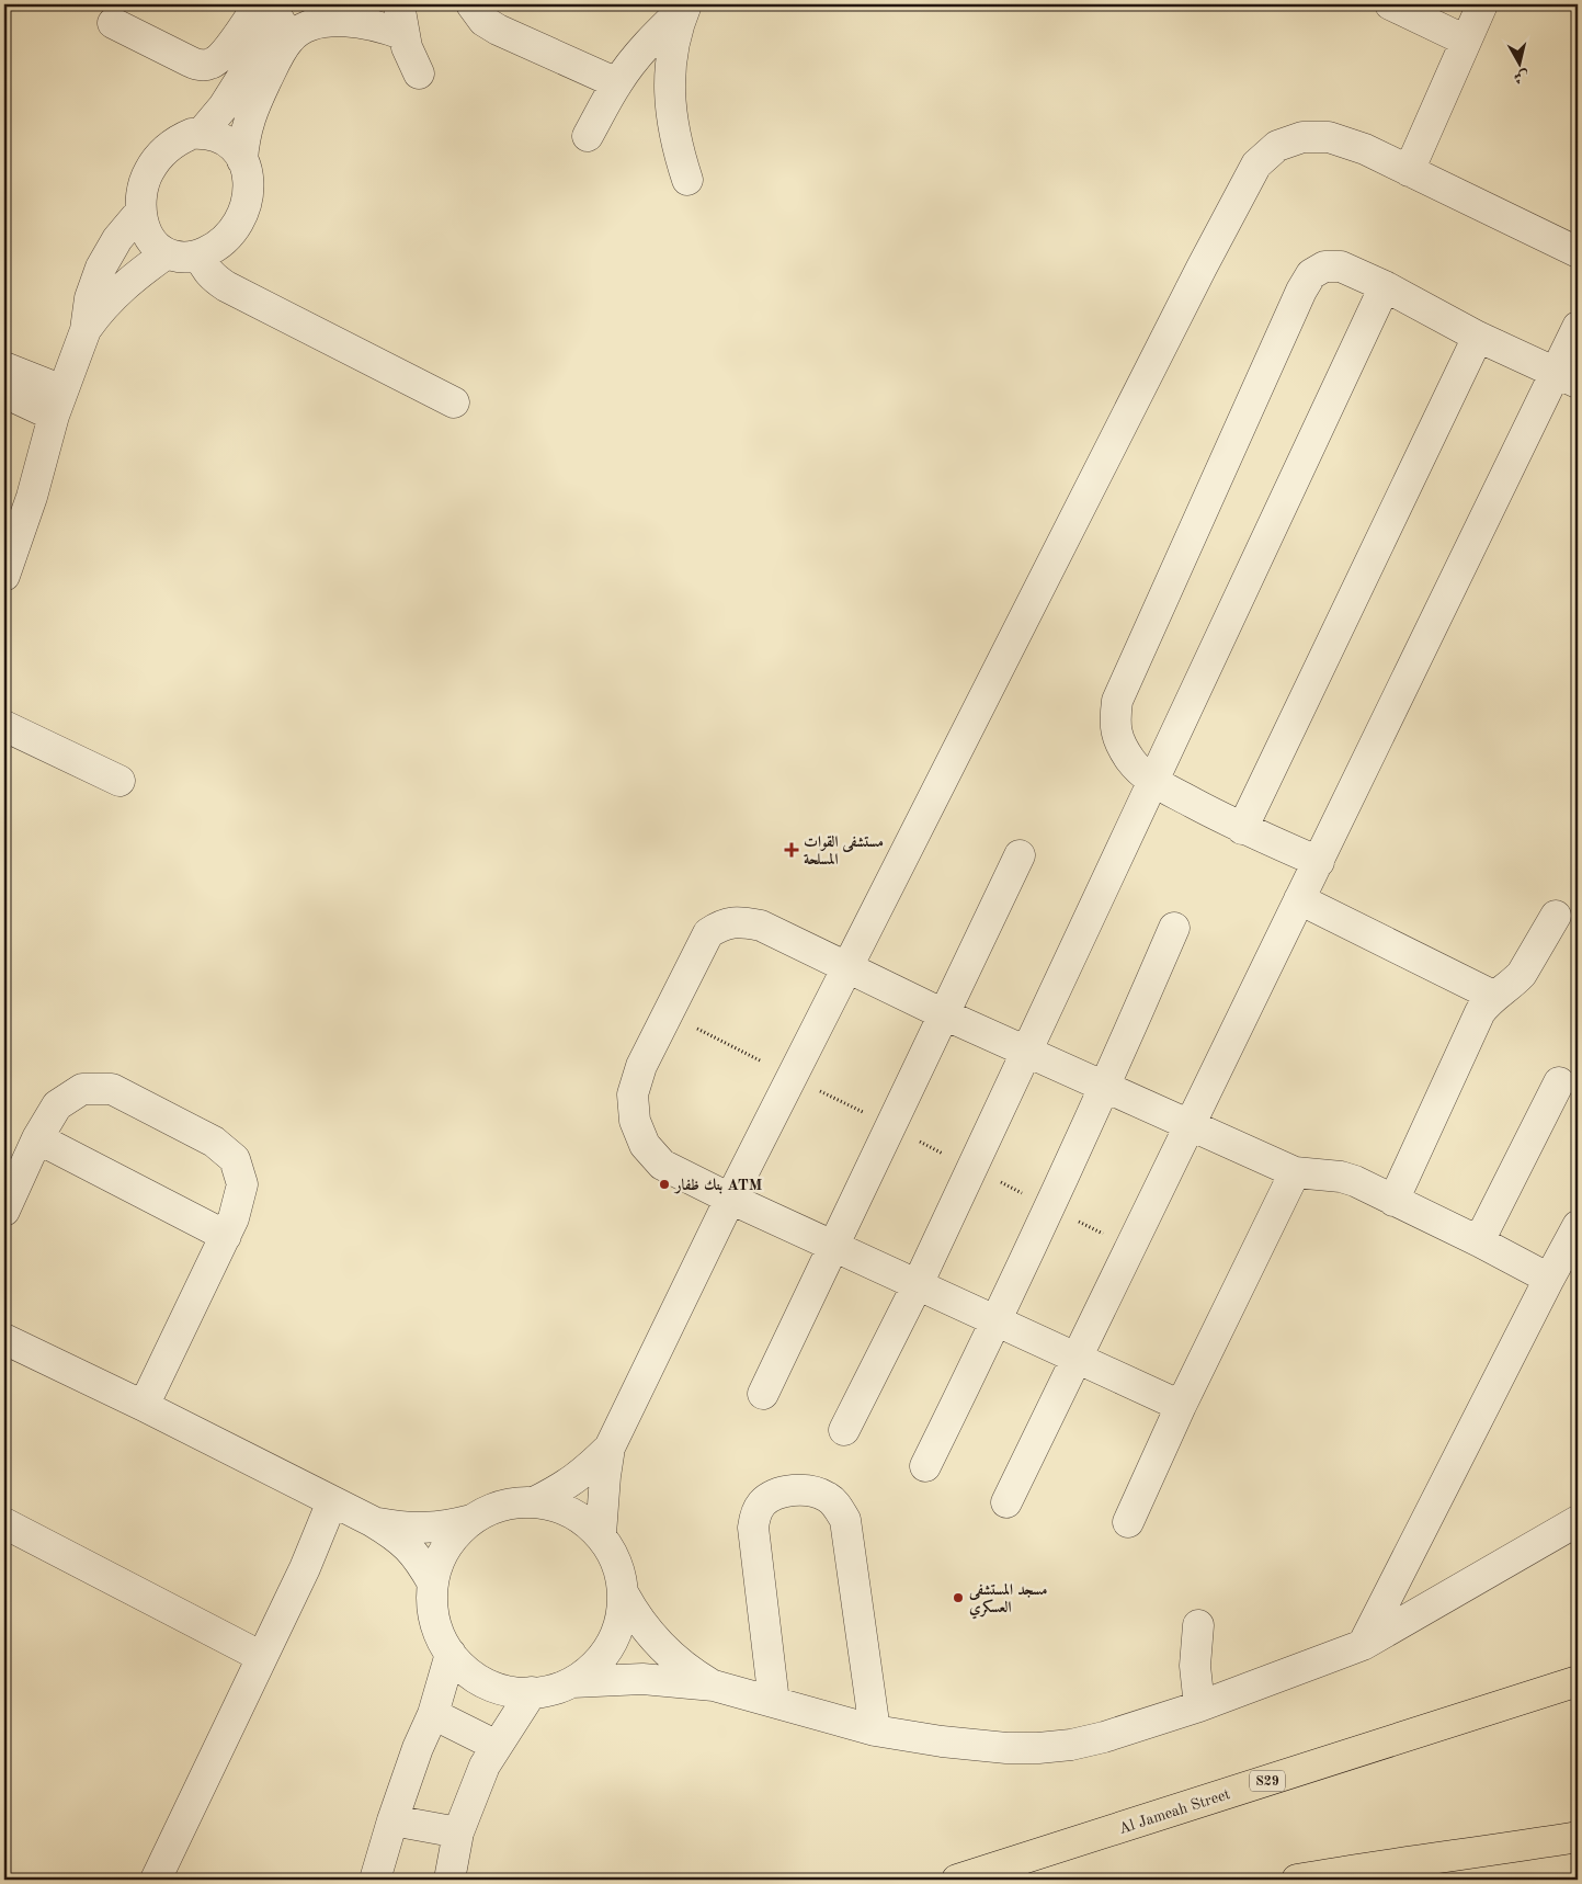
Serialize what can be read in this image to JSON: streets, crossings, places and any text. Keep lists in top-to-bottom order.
{
  "streets": {
    "main road": ["S29", "Al Jameah Street"]
  },
  "places": {
    "health": ["مستشفى القوات المسلحة"],
    "other": ["بنك ظفار ATM", "مسجد المستشفى العسكري"]
  },
  "north": "bottom"
}
